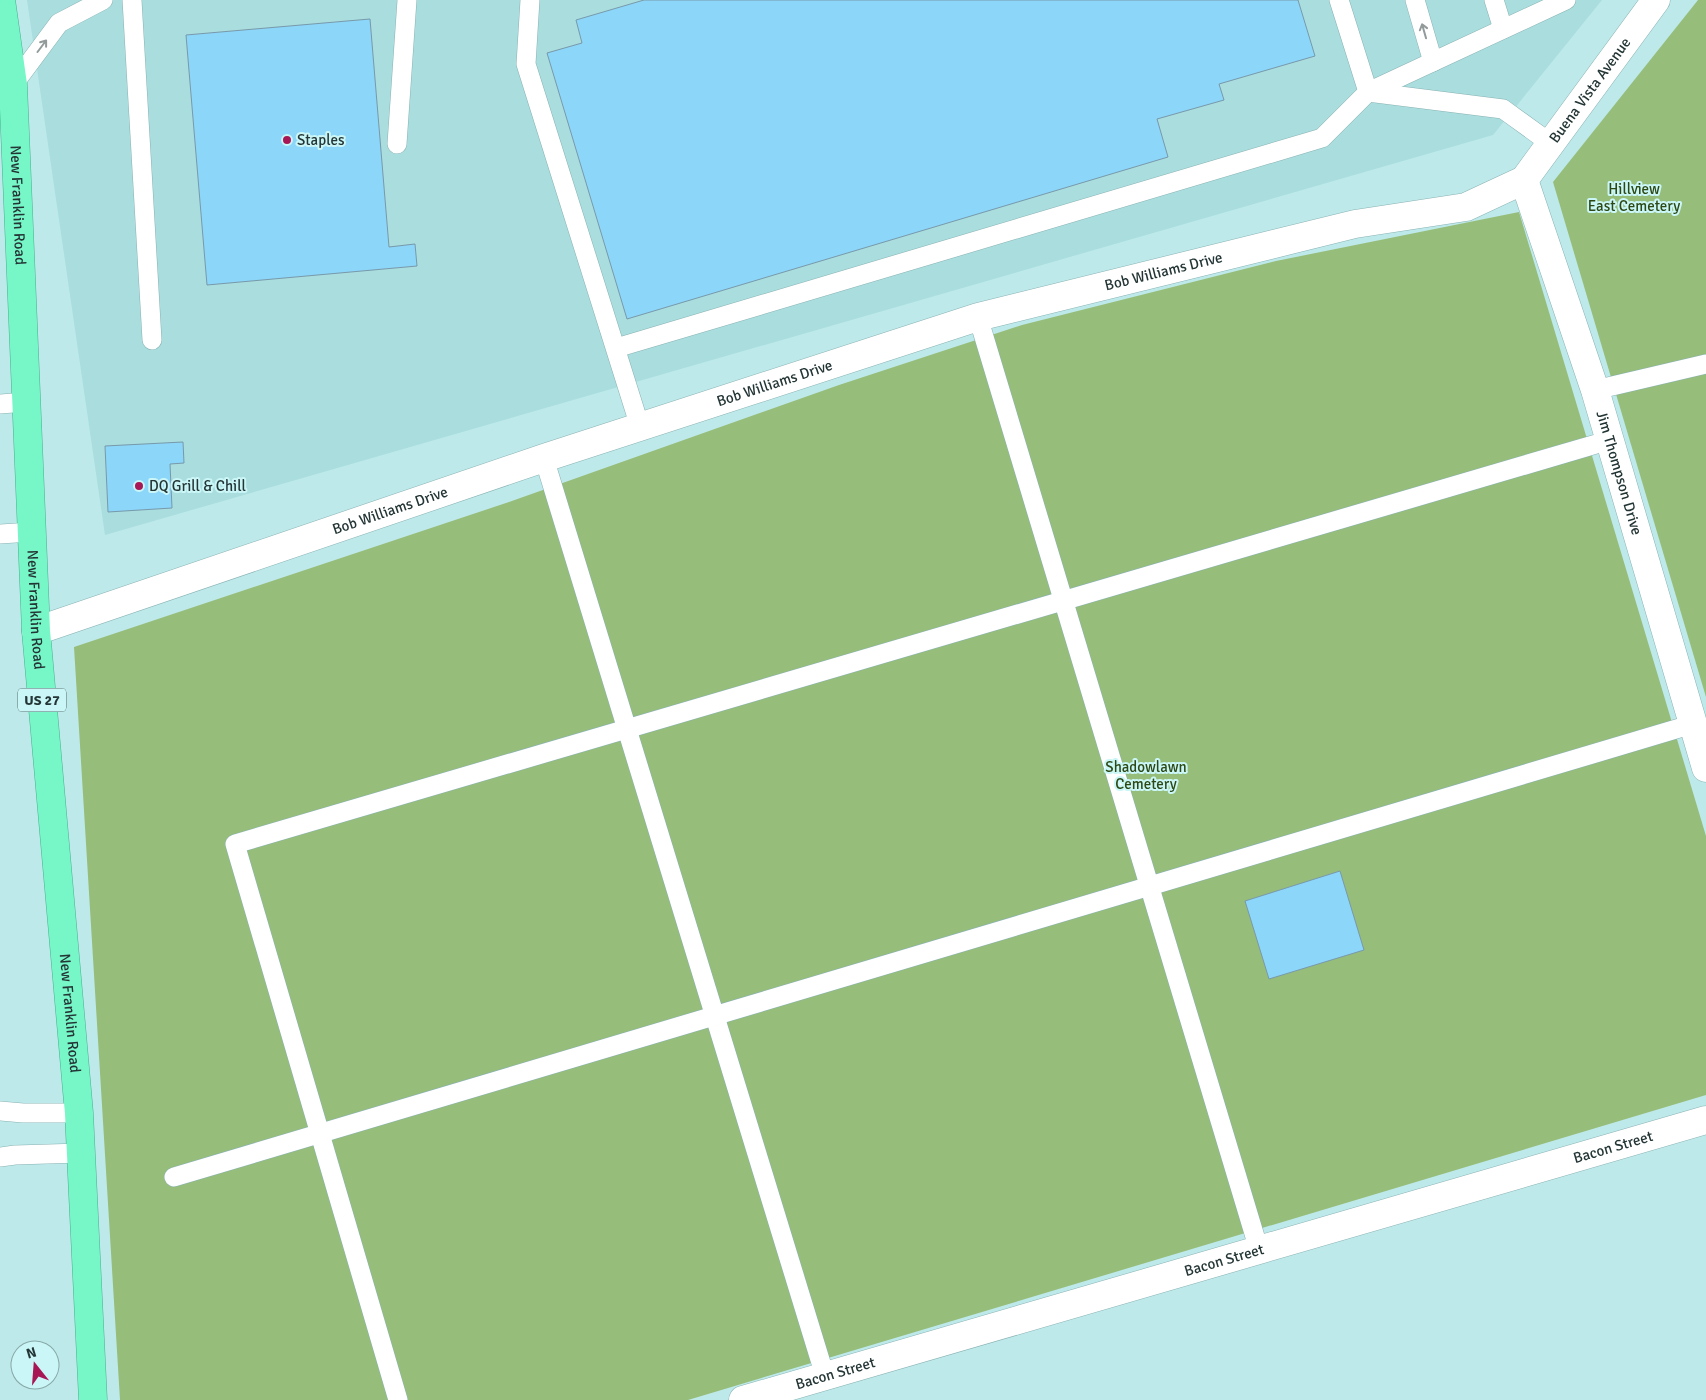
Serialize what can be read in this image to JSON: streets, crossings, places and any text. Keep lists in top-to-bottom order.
{
  "streets": {
    "highway": ["New Franklin Road", "US 27"],
    "street": [
      "Buena Vista Avenue",
      "Bob Williams Drive",
      "Jim Thompson Drive",
      "Bacon Street"
    ]
  },
  "crossings": [
    ["Buena Vista Avenue", "Bob Williams Drive"],
    ["Buena Vista Avenue", "Jim Thompson Drive"],
    ["New Franklin Road", "Bob Williams Drive"],
    ["Bob Williams Drive", "Jim Thompson Drive"]
  ],
  "parks": ["Hillview East Cemetery", "Shadowlawn Cemetery"],
  "places": ["Staples", "DQ Grill & Chill"],
  "north": "top"
}
